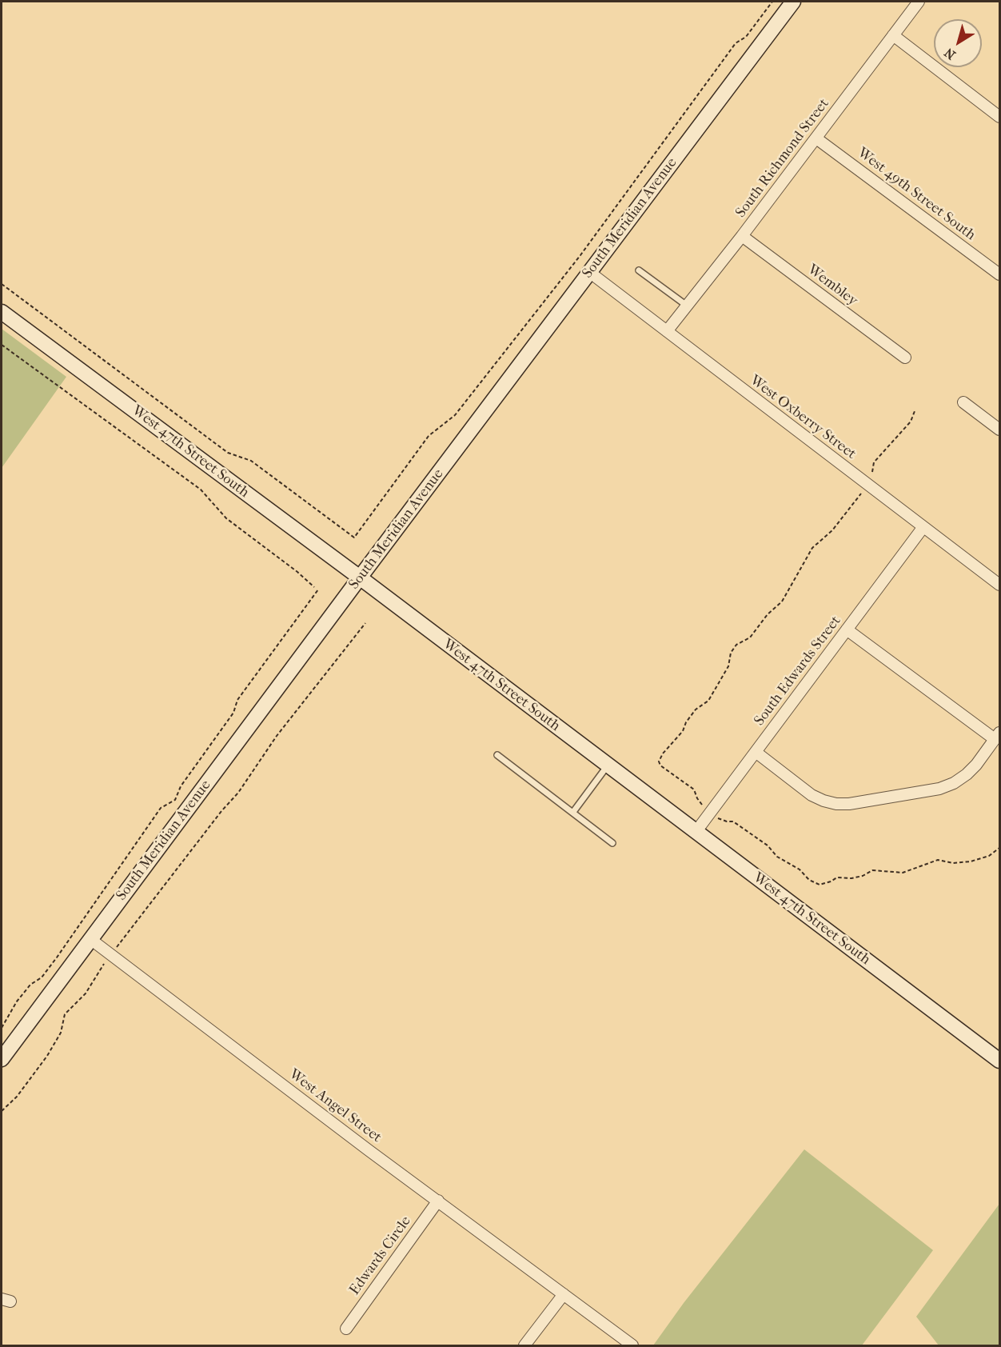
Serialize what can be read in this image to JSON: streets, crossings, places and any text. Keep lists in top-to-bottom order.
{
  "streets": {
    "main road": ["South Meridian Avenue", "West 47th Street South"],
    "street": [
      "South Richmond Street",
      "West 49th Street South",
      "Wembley",
      "West Oxberry Street",
      "South Edwards Street",
      "West Angel Street",
      "Edwards Circle"
    ]
  },
  "crossings": [
    ["South Richmond Street", "West 49th Street South"],
    ["South Richmond Street", "Wembley"],
    ["South Richmond Street", "West Oxberry Street"],
    ["South Meridian Avenue", "West Oxberry Street"],
    ["South Meridian Avenue", "West 47th Street South"],
    ["South Meridian Avenue", "West Angel Street"],
    ["West Oxberry Street", "South Edwards Street"],
    ["West 47th Street South", "South Edwards Street"],
    ["West Angel Street", "Edwards Circle"]
  ],
  "north": "bottom left"
}
